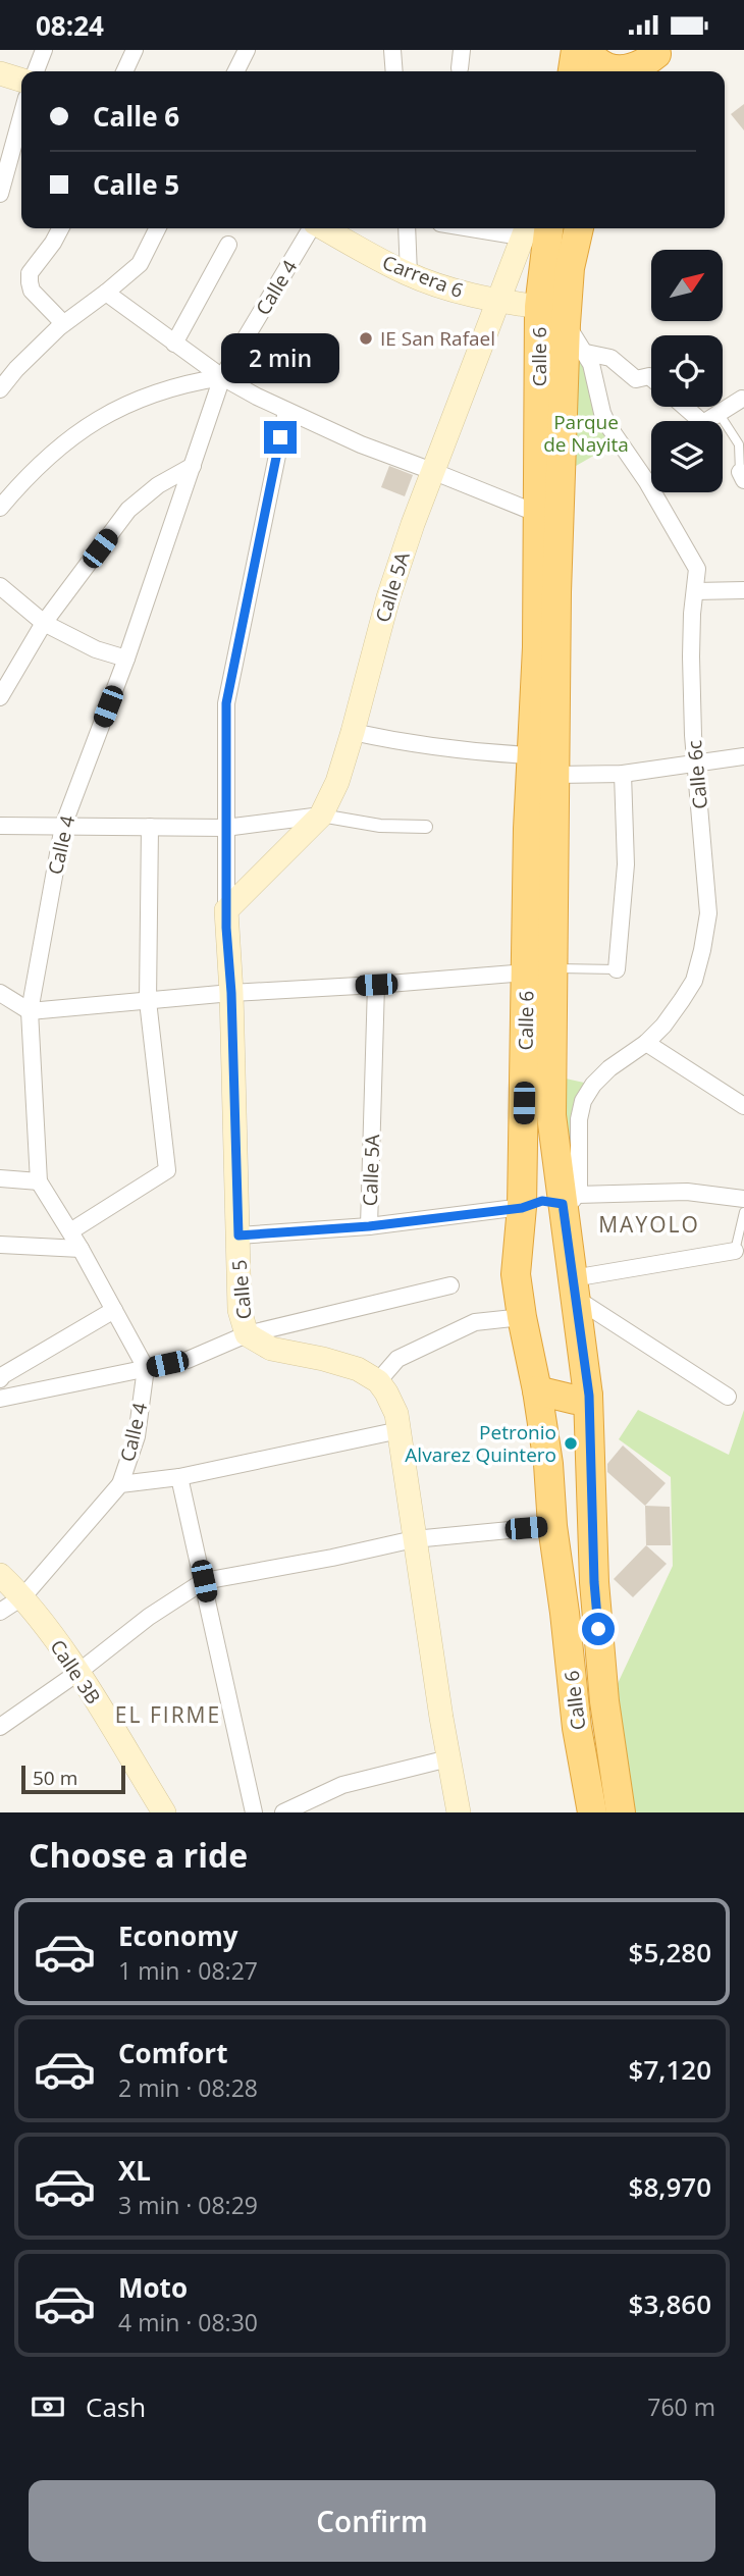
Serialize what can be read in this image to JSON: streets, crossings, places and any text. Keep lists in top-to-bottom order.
{
  "streets": {
    "highway": ["Calle 6"],
    "main road": [
      "Carrera 6",
      "Calle 5A",
      "Calle 5",
      "Calle 3B"
    ],
    "street": ["Calle 4", "Calle 6c"]
  },
  "crossings": [
    ["Carrera 6", "Calle 6"],
    ["Carrera 6", "Calle 5A"],
    ["Calle 6", "Calle 6c"],
    ["Calle 5A", "Calle 5"]
  ],
  "districts": ["MAYOLO", "EL FIRME"],
  "parks": ["Parque de Nayita"],
  "places": ["IE San Rafael", "Petronio Alvarez Quintero"],
  "scale_bar": "50 m",
  "north": "top right",
  "page": {
    "status": "08:24",
    "banner": ["Calle 6", "Calle 5"],
    "bubble": "2 min",
    "scale": "50 m",
    "heading": "Choose a ride",
    "list": [
      {
        "name": "Economy",
        "note": "1 min · 08:27",
        "value": "$5,280"
      },
      {
        "name": "Comfort",
        "note": "2 min · 08:28",
        "value": "$7,120"
      },
      {
        "name": "XL",
        "note": "3 min · 08:29",
        "value": "$8,970"
      },
      {
        "name": "Moto",
        "note": "4 min · 08:30",
        "value": "$3,860"
      }
    ],
    "pay": ["Cash", "760 m"],
    "buttons": "Confirm"
  }
}
